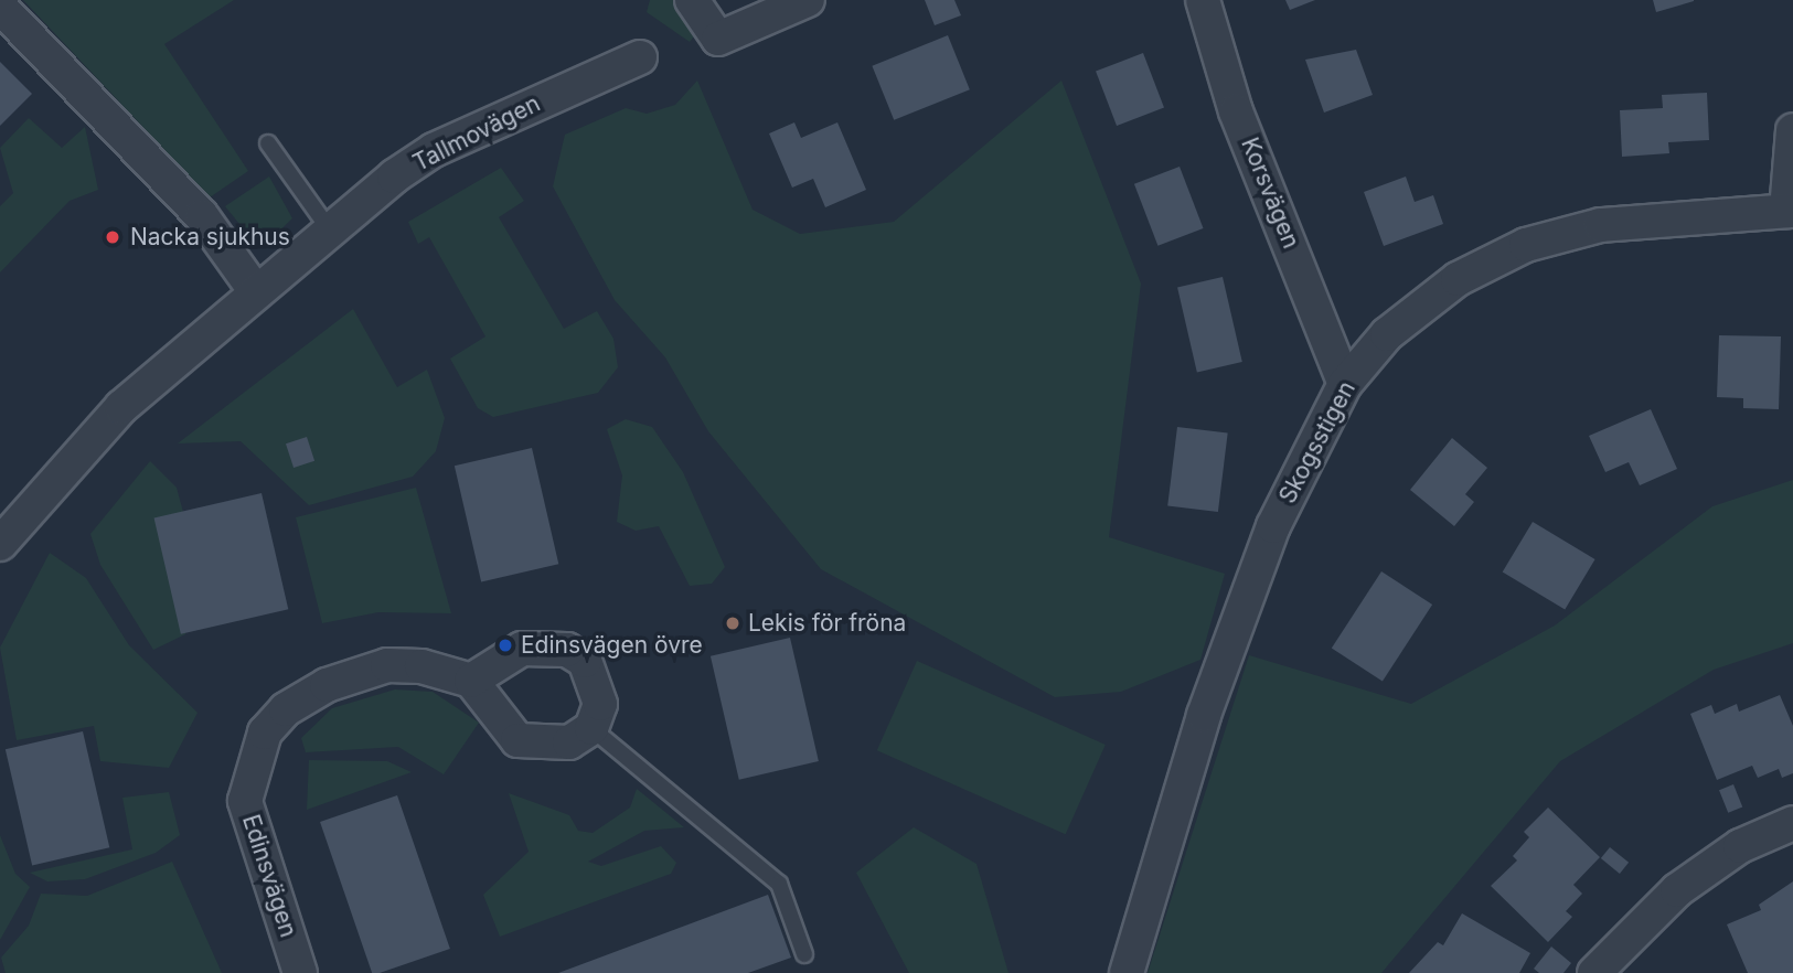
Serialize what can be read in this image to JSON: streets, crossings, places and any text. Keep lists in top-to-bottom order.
{
  "streets": {
    "street": [
      "Tallmovägen",
      "Korsvägen",
      "Skogsstigen",
      "Edinsvägen"
    ]
  },
  "crossings": [
    ["Korsvägen", "Skogsstigen"]
  ],
  "places": ["Nacka sjukhus", "Lekis för fröna", "Edinsvägen övre"]
}
